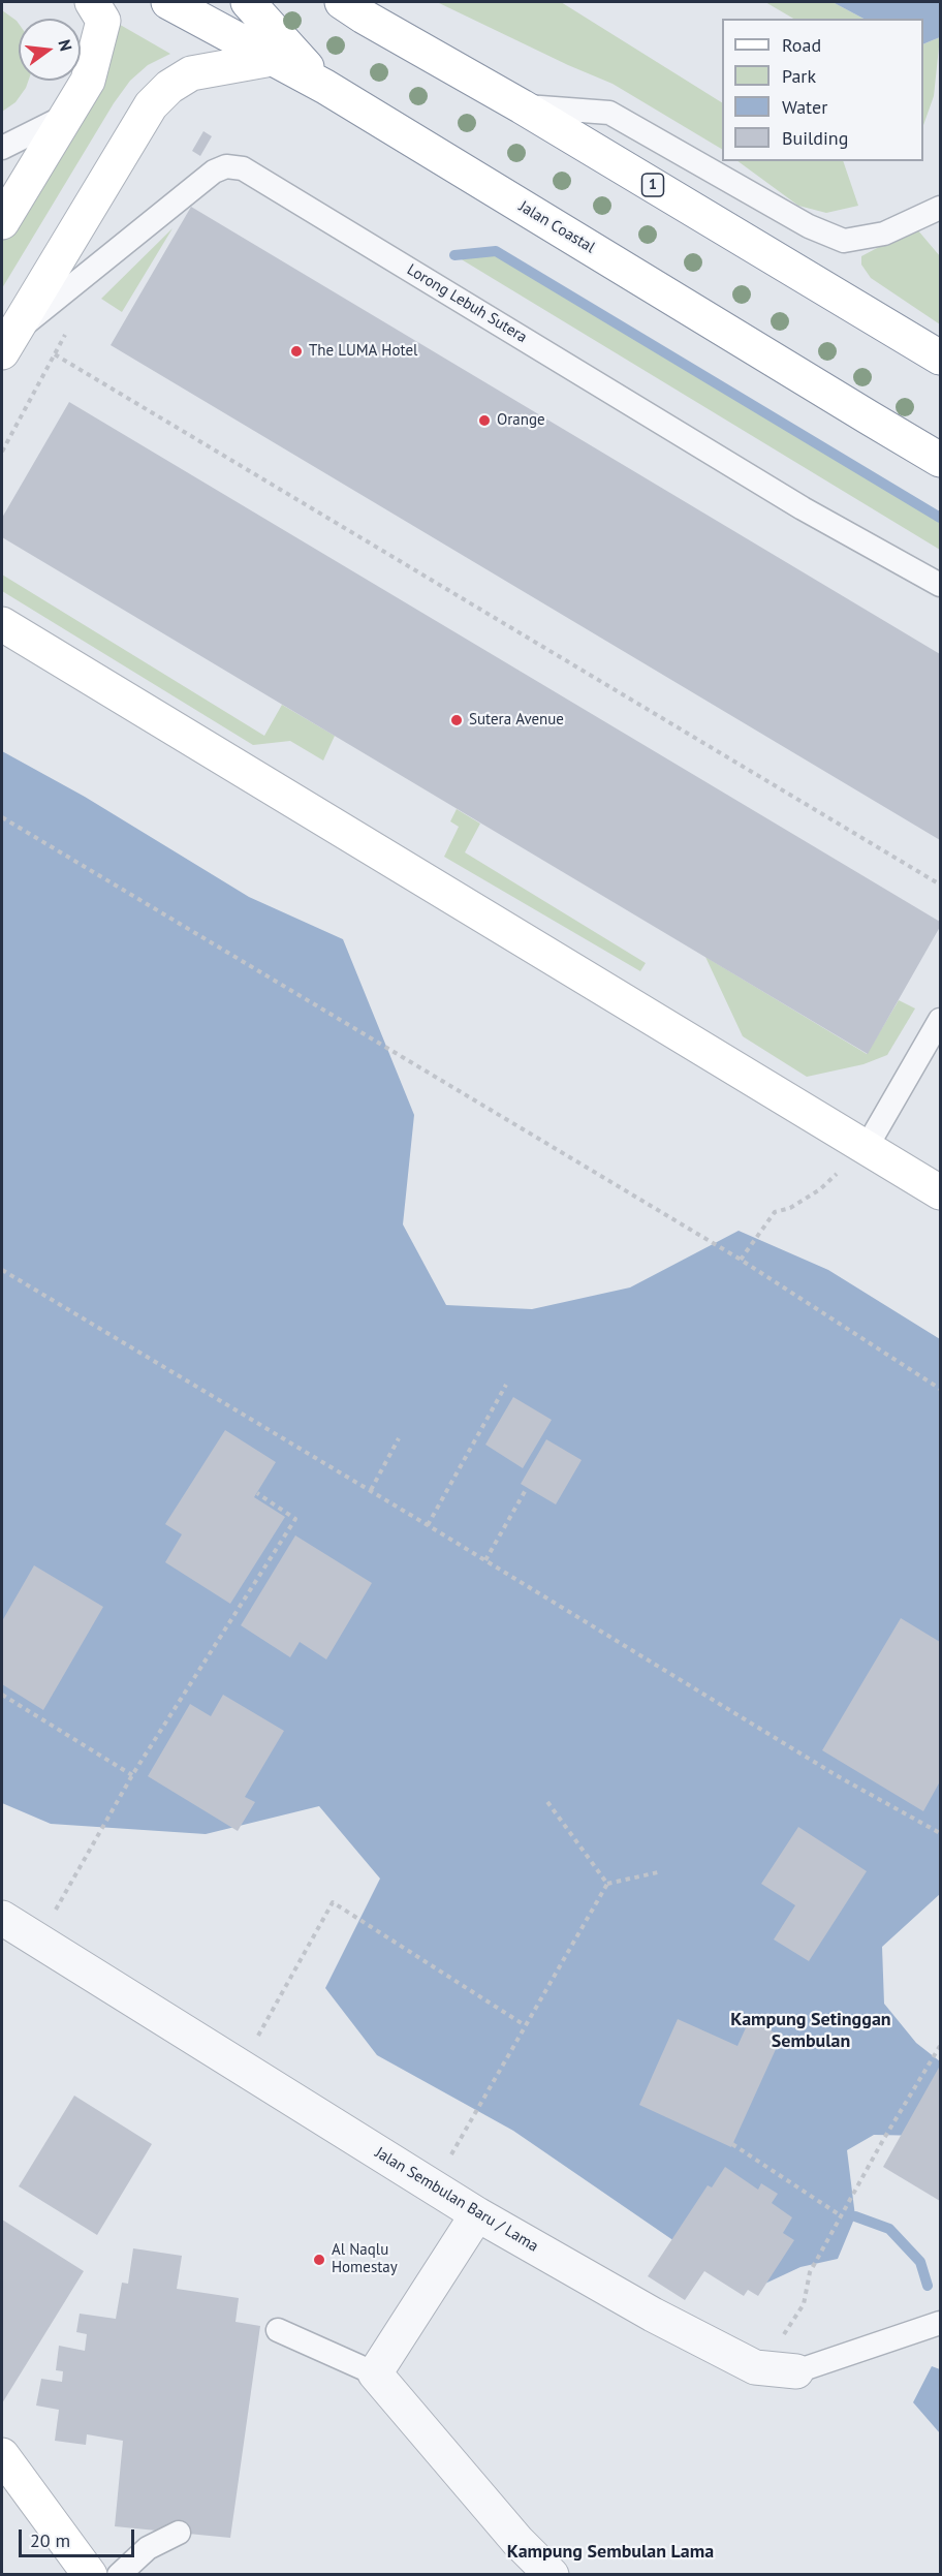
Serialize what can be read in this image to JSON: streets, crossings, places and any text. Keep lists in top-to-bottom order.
{
  "streets": {
    "main road": ["1", "Jalan Coastal"],
    "street": ["Jalan Sembulan Baru / Lama"],
    "lane": ["Lorong Lebuh Sutera"]
  },
  "districts": ["Kampung Setinggan Sembulan", "Kampung Sembulan Lama"],
  "places": [
    "The LUMA Hotel",
    "Orange",
    "Sutera Avenue",
    "Al Naqlu Homestay"
  ],
  "legend": [
    "Road",
    "Park",
    "Water",
    "Building"
  ],
  "scale_bar": "20 m",
  "north": "right"
}
